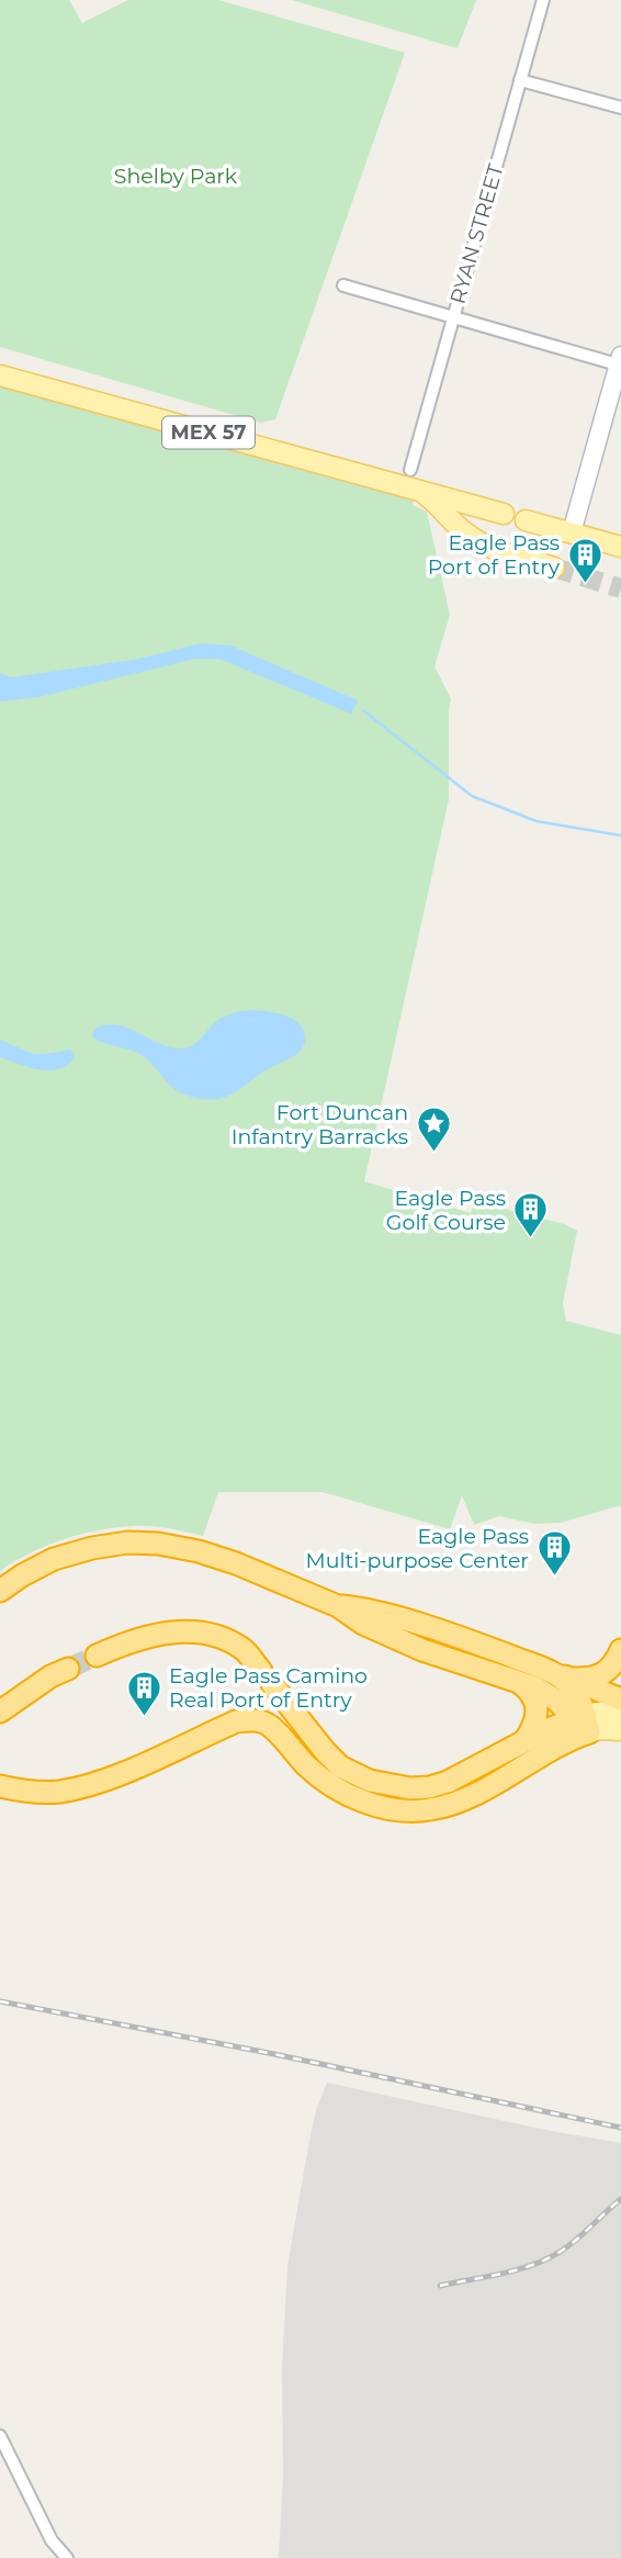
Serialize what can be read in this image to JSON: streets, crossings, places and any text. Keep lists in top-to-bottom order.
{
  "streets": {
    "main road": ["MEX 57"],
    "street": ["RYAN STREET"]
  },
  "parks": ["Shelby Park"],
  "places": {
    "building": [
      "Eagle Pass Port of Entry",
      "Eagle Pass Golf Course",
      "Eagle Pass Multi-purpose Center",
      "Eagle Pass Camino Real Port of Entry"
    ],
    "place": ["Fort Duncan Infantry Barracks"]
  }
}
